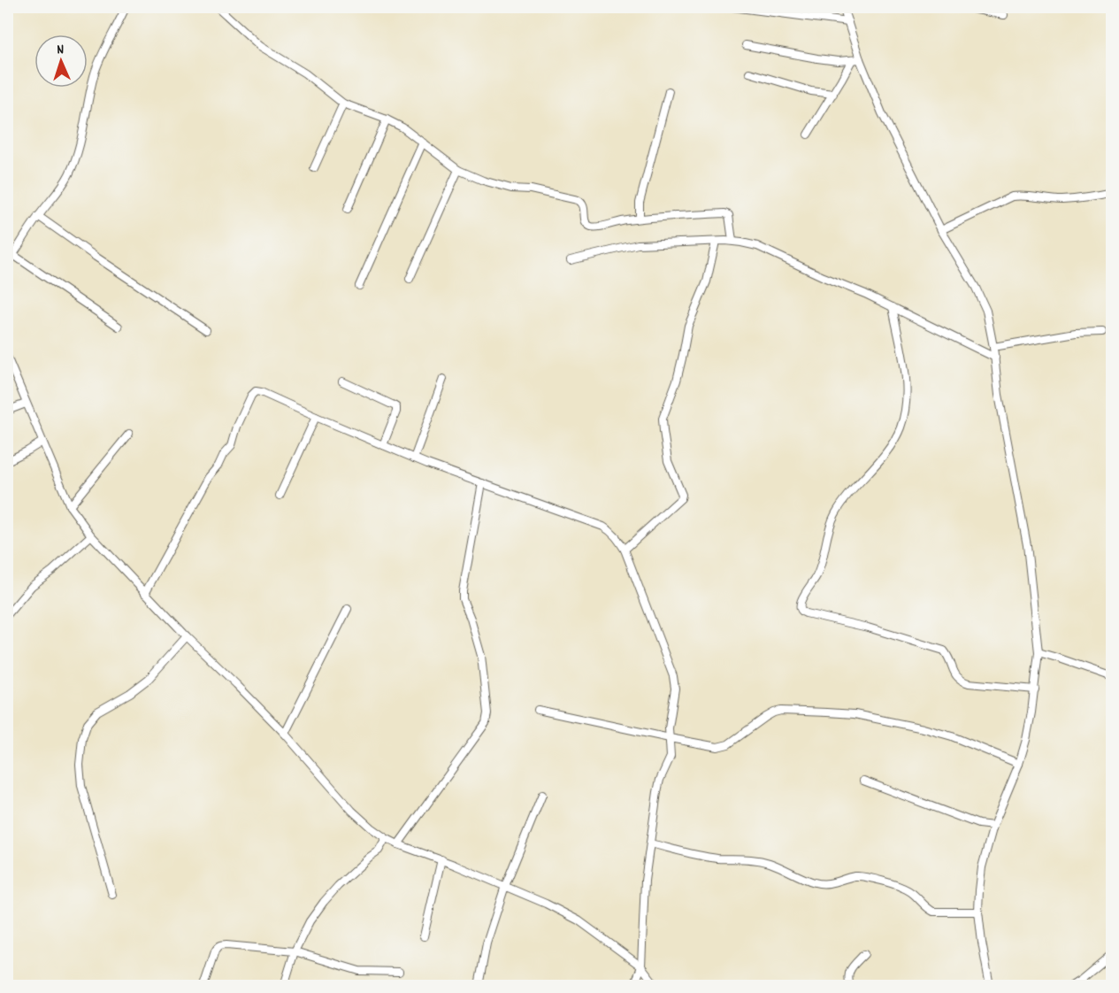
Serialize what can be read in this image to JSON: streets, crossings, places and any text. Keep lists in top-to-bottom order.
{
  "north": "top"
}
